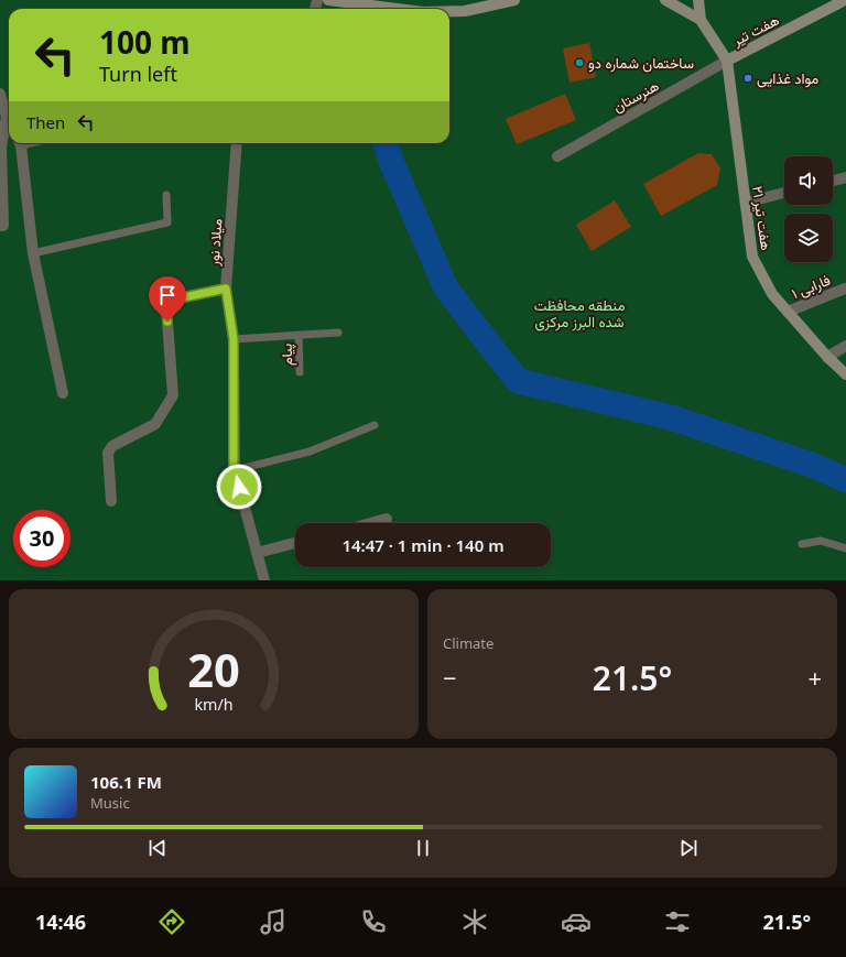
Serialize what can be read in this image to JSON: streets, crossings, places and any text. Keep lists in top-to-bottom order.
{
  "streets": {
    "street": [
      "هفت تیر",
      "هنرستان",
      "هفت تیر ۲۱",
      "میلاد نور",
      "فارابی ۱"
    ],
    "lane": ["پیام"]
  },
  "crossings": [
    ["هفت تیر", "هنرستان"],
    ["هفت تیر", "هفت تیر ۲۱"],
    ["هنرستان", "هفت تیر ۲۱"],
    ["هفت تیر ۲۱", "فارابی ۱"]
  ],
  "parks": ["منطقه محافظت شده البرز مرکزی"],
  "places": ["ساختمان شماره دو", "مواد غذایی"],
  "page": {
    "turn": ["100 m", "Turn left"],
    "then": "Then",
    "limit": "30",
    "trip": "14:47 · 1 min · 140 m",
    "tile": "Climate",
    "heat": ["−", "21.5°", "+"],
    "song": ["106.1 FM", "Music"],
    "tabs": ["14:46", "21.5°"],
    "gauge": ["20", "km/h"]
  }
}
